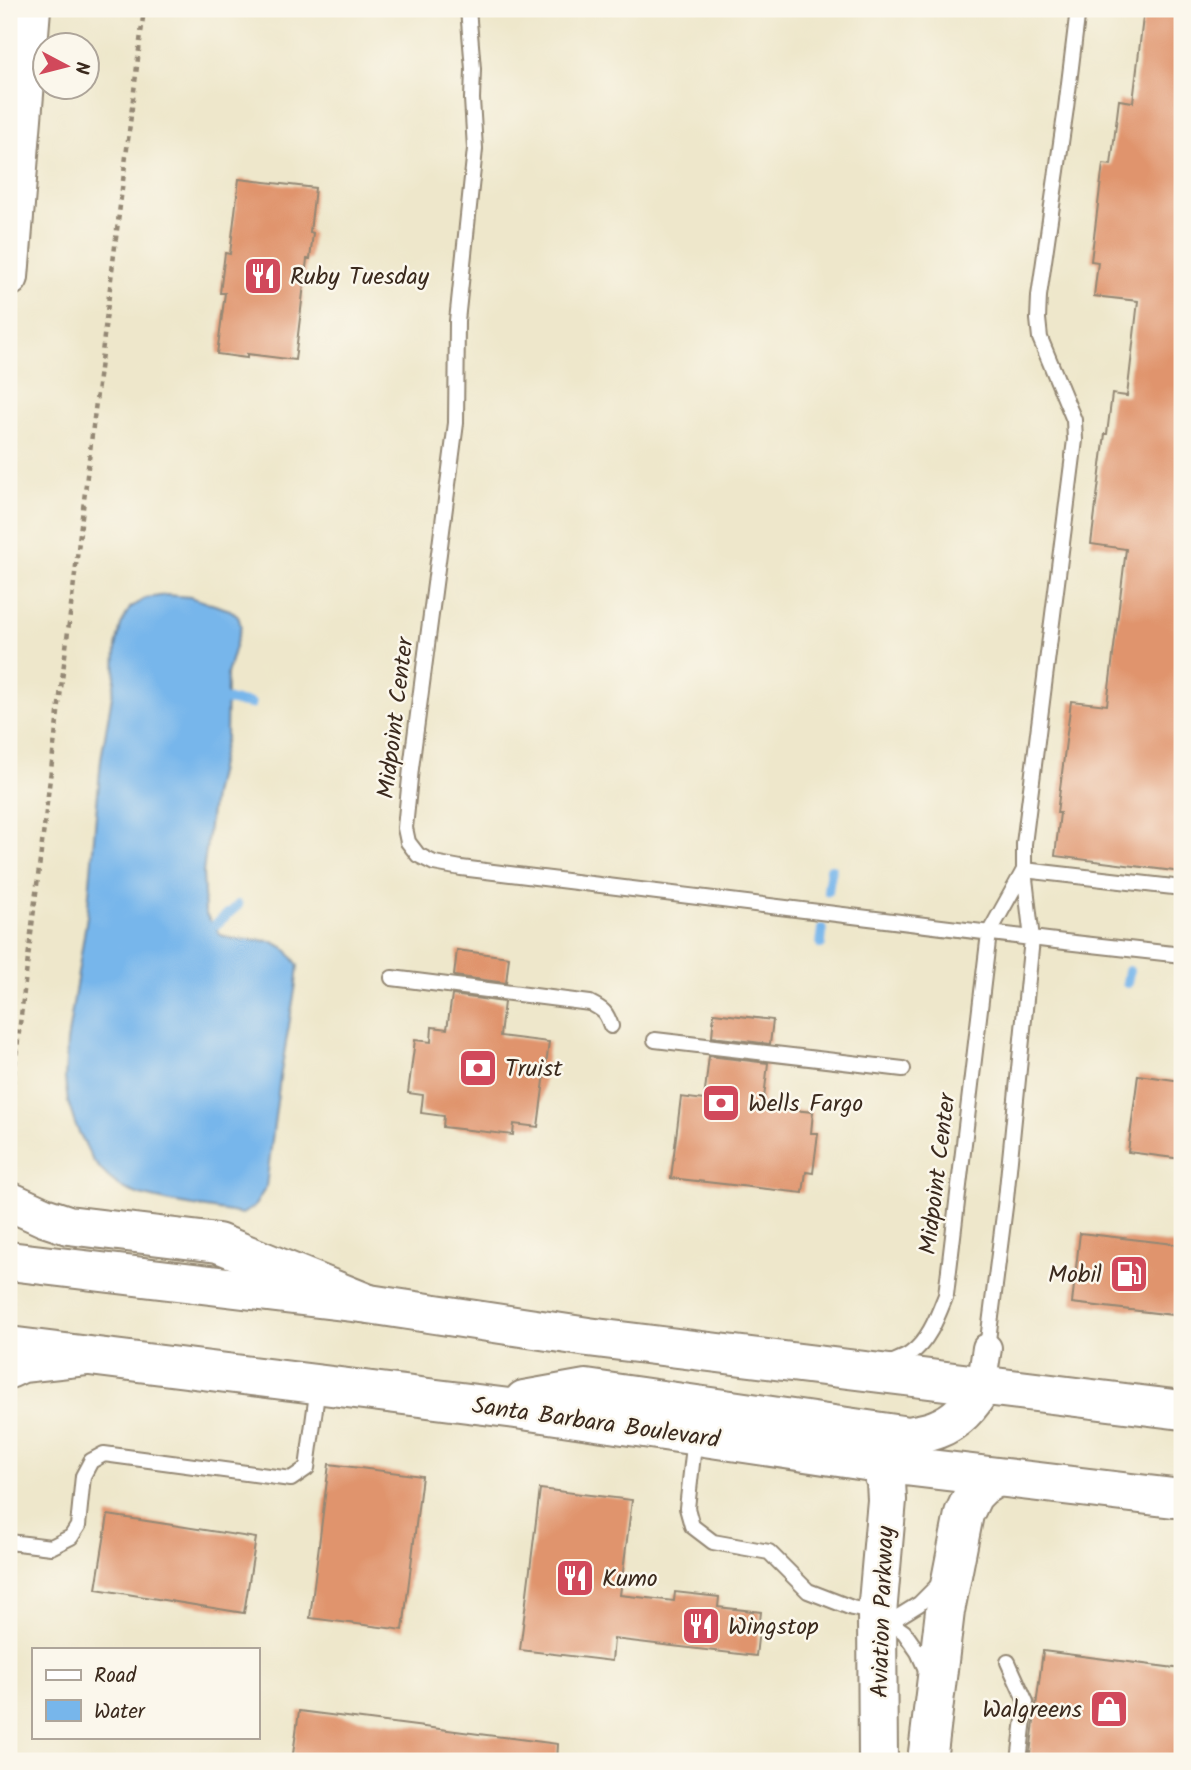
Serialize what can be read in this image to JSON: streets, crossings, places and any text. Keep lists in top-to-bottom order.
{
  "streets": {
    "main road": ["Santa Barbara Boulevard", "Aviation Parkway"],
    "lane": ["Midpoint Center"]
  },
  "crossings": [
    ["Santa Barbara Boulevard", "Aviation Parkway"]
  ],
  "places": {
    "restaurant": ["Ruby Tuesday", "Kumo", "Wingstop"],
    "bank": ["Truist", "Wells Fargo"],
    "fuel station": ["Mobil"],
    "shop": ["Walgreens"]
  },
  "legend": ["Road", "Water"],
  "north": "right"
}
